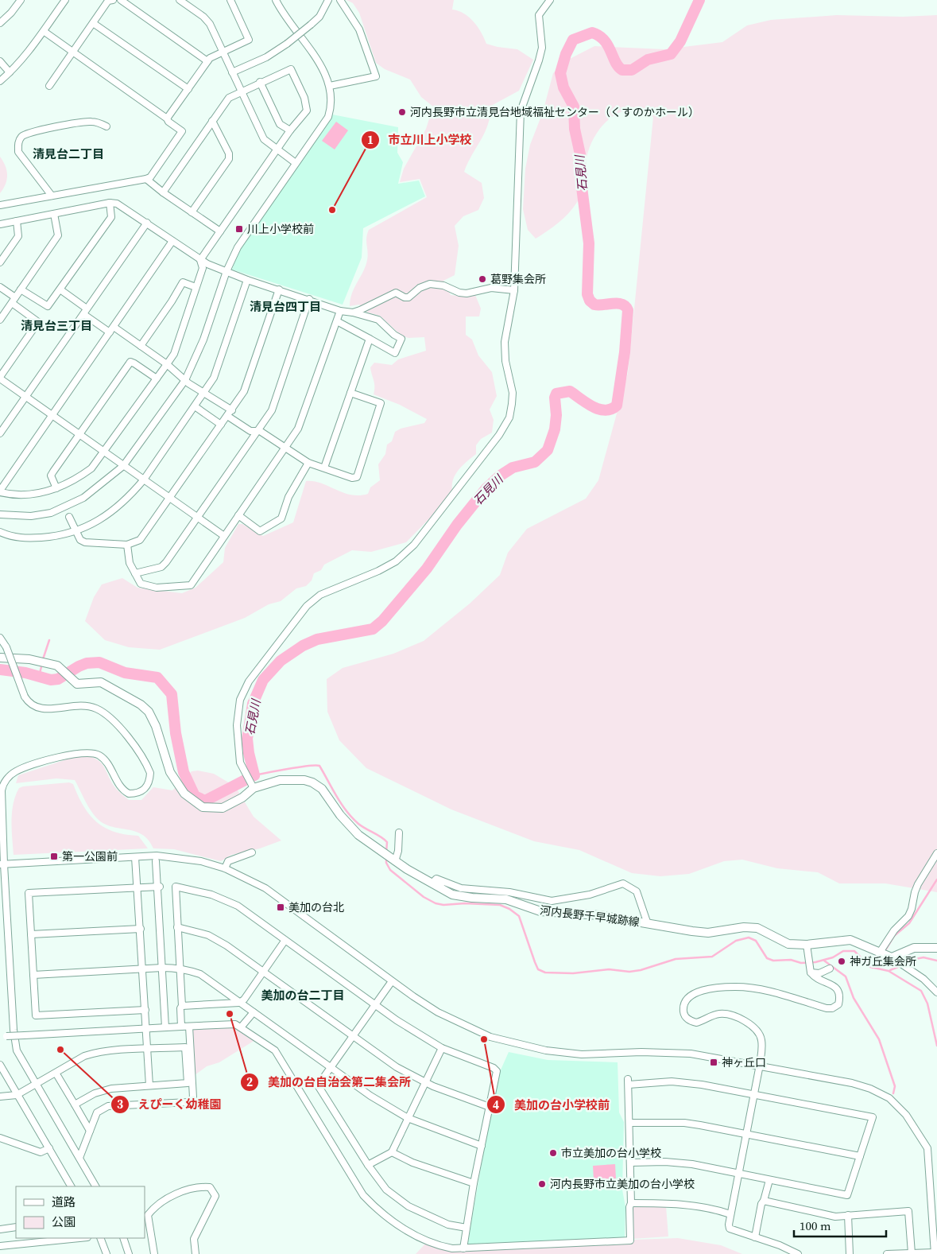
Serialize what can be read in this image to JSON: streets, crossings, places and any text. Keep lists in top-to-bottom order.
{
  "streets": {
    "main road": ["河内長野千早城跡線"]
  },
  "districts": [
    "清見台二丁目",
    "清見台四丁目",
    "清見台三丁目",
    "美加の台二丁目"
  ],
  "water": ["石見川"],
  "places": {
    "other": [
      "河内長野市立清見台地域福祉センター（くすのかホール）",
      "市立川上小学校",
      "葛野集会所",
      "神ガ丘集会所",
      "美加の台自治会第二集会所",
      "美加の台小学校前",
      "えぴーく幼稚園",
      "市立美加の台小学校",
      "河内長野市立美加の台小学校"
    ],
    "transit": [
      "川上小学校前",
      "第一公園前",
      "美加の台北",
      "神ヶ丘口"
    ]
  },
  "legend": ["道路", "公園"],
  "scale_bar": "100 m"
}
